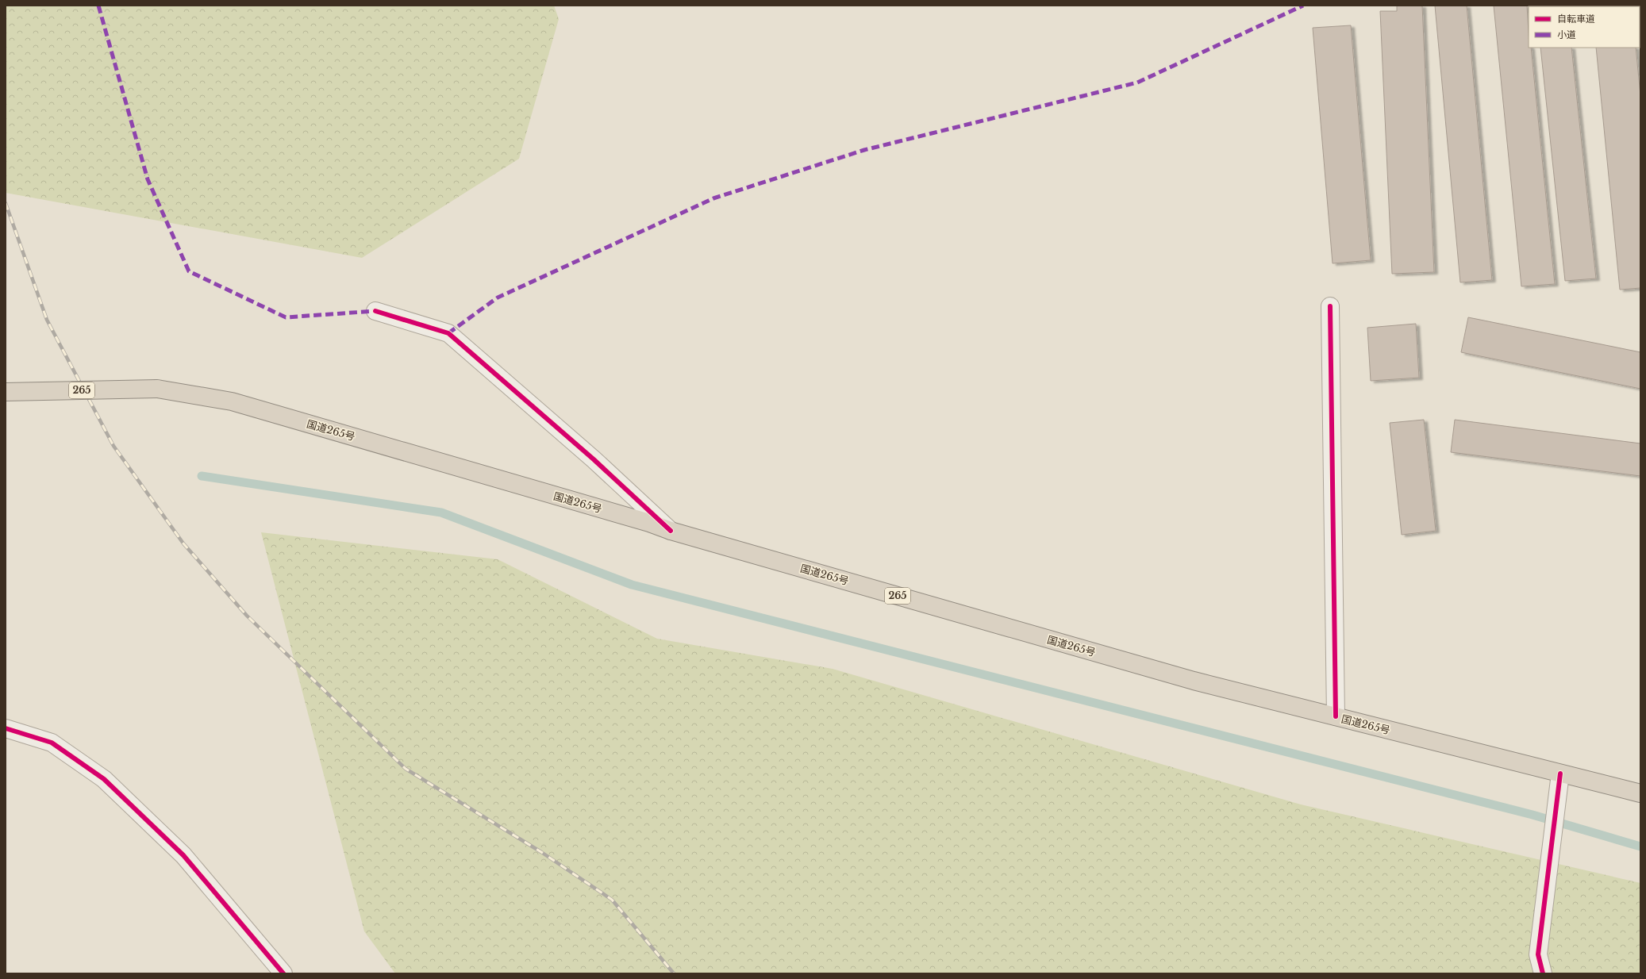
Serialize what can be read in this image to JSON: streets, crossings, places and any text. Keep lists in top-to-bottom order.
{
  "streets": {
    "highway": ["265", "国道265号"]
  },
  "legend": ["自転車道", "小道"]
}
